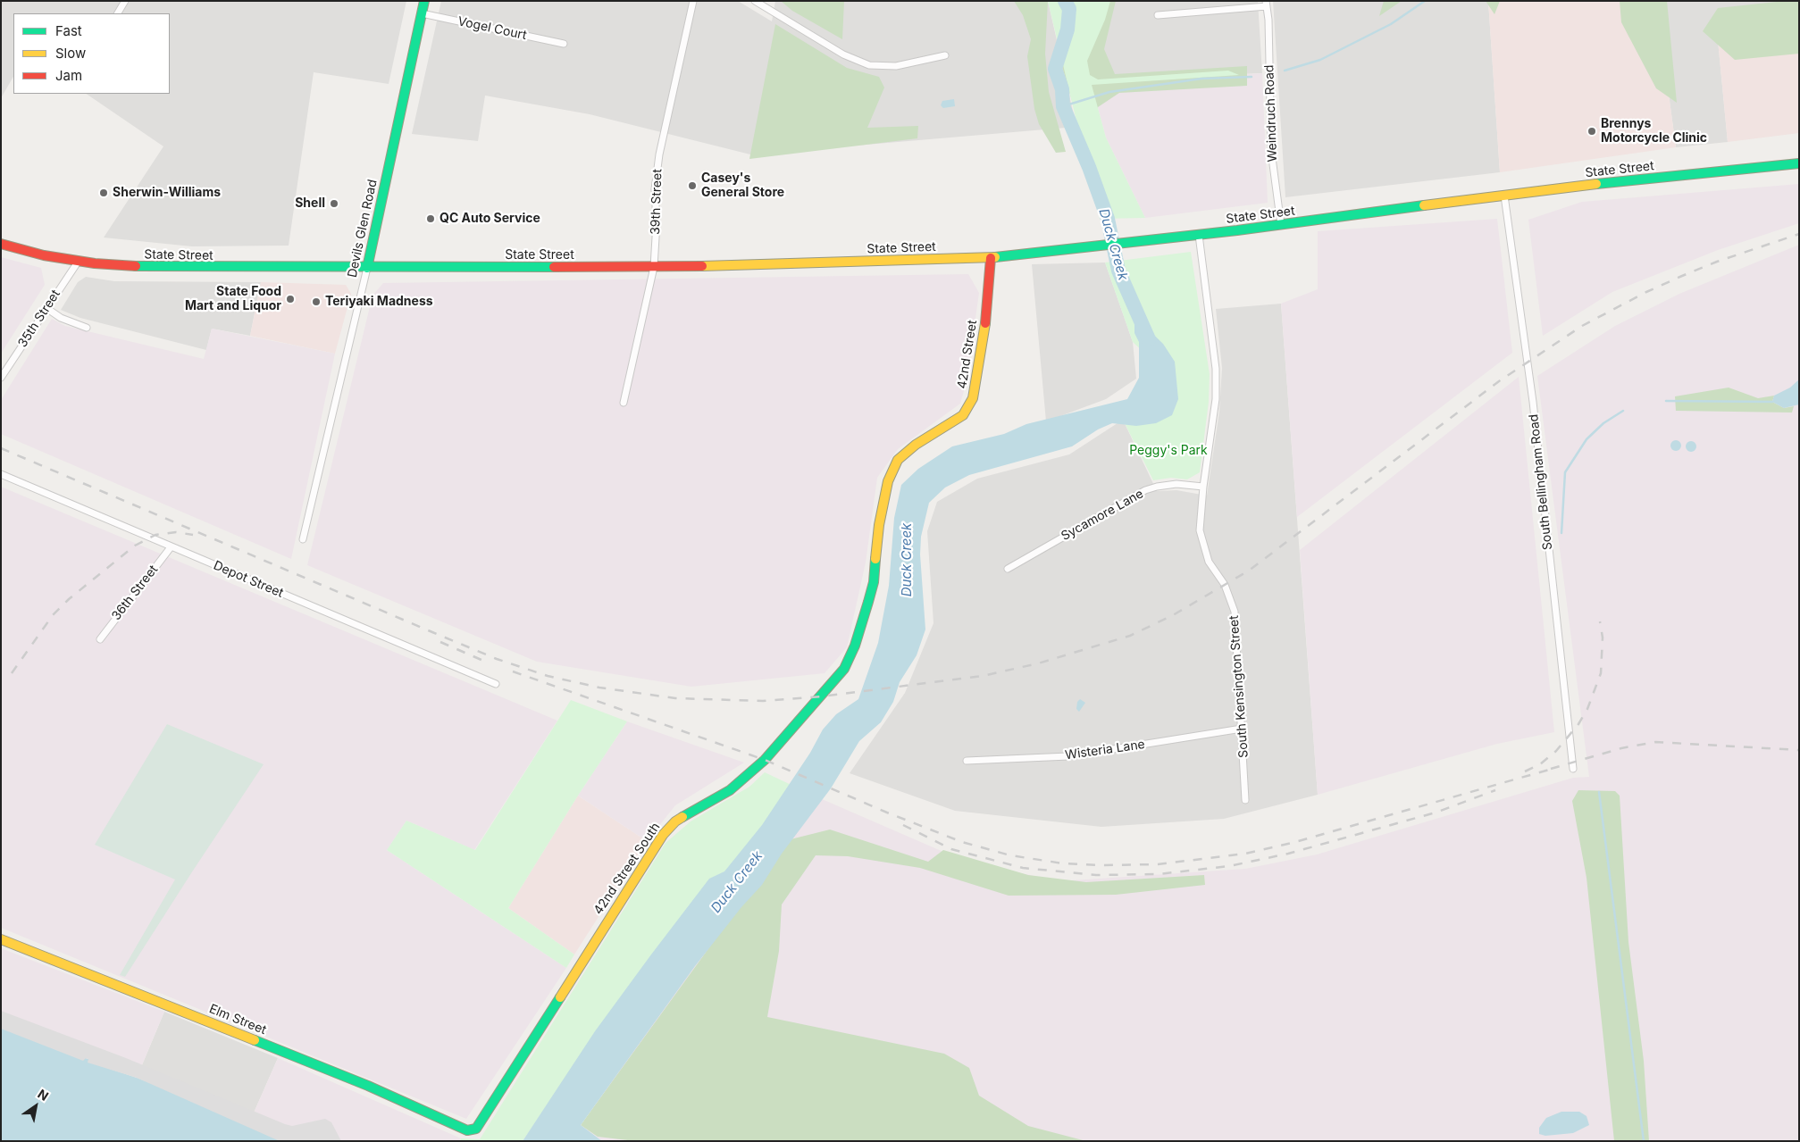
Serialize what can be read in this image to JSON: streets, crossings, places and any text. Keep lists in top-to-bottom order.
{
  "streets": {
    "main road": [
      "State Street",
      "Devils Glen Road",
      "42nd Street",
      "42nd Street South",
      "Elm Street"
    ],
    "street": [
      "Vogel Court",
      "Weindruch Road",
      "39th Street",
      "35th Street",
      "South Bellingham Road",
      "Sycamore Lane",
      "Depot Street",
      "36th Street",
      "South Kensington Street",
      "Wisteria Lane"
    ]
  },
  "crossings": [
    ["Vogel Court", "Devils Glen Road"],
    ["Weindruch Road", "State Street"],
    ["State Street", "39th Street"],
    ["State Street", "Devils Glen Road"],
    ["State Street", "35th Street"],
    ["State Street", "42nd Street"],
    ["State Street", "South Bellingham Road"],
    ["State Street", "South Kensington Street"],
    ["42nd Street", "42nd Street South"],
    ["Sycamore Lane", "South Kensington Street"],
    ["Depot Street", "36th Street"],
    ["South Kensington Street", "Wisteria Lane"],
    ["42nd Street South", "Elm Street"]
  ],
  "water": ["Duck Creek"],
  "parks": ["Peggy's Park"],
  "places": [
    "Brennys Motorcycle Clinic",
    "Casey's General Store",
    "Sherwin-Williams",
    "Shell",
    "QC Auto Service",
    "State Food Mart and Liquor",
    "Teriyaki Madness"
  ],
  "legend": ["Fast", "Slow", "Jam"],
  "north": "top right"
}
